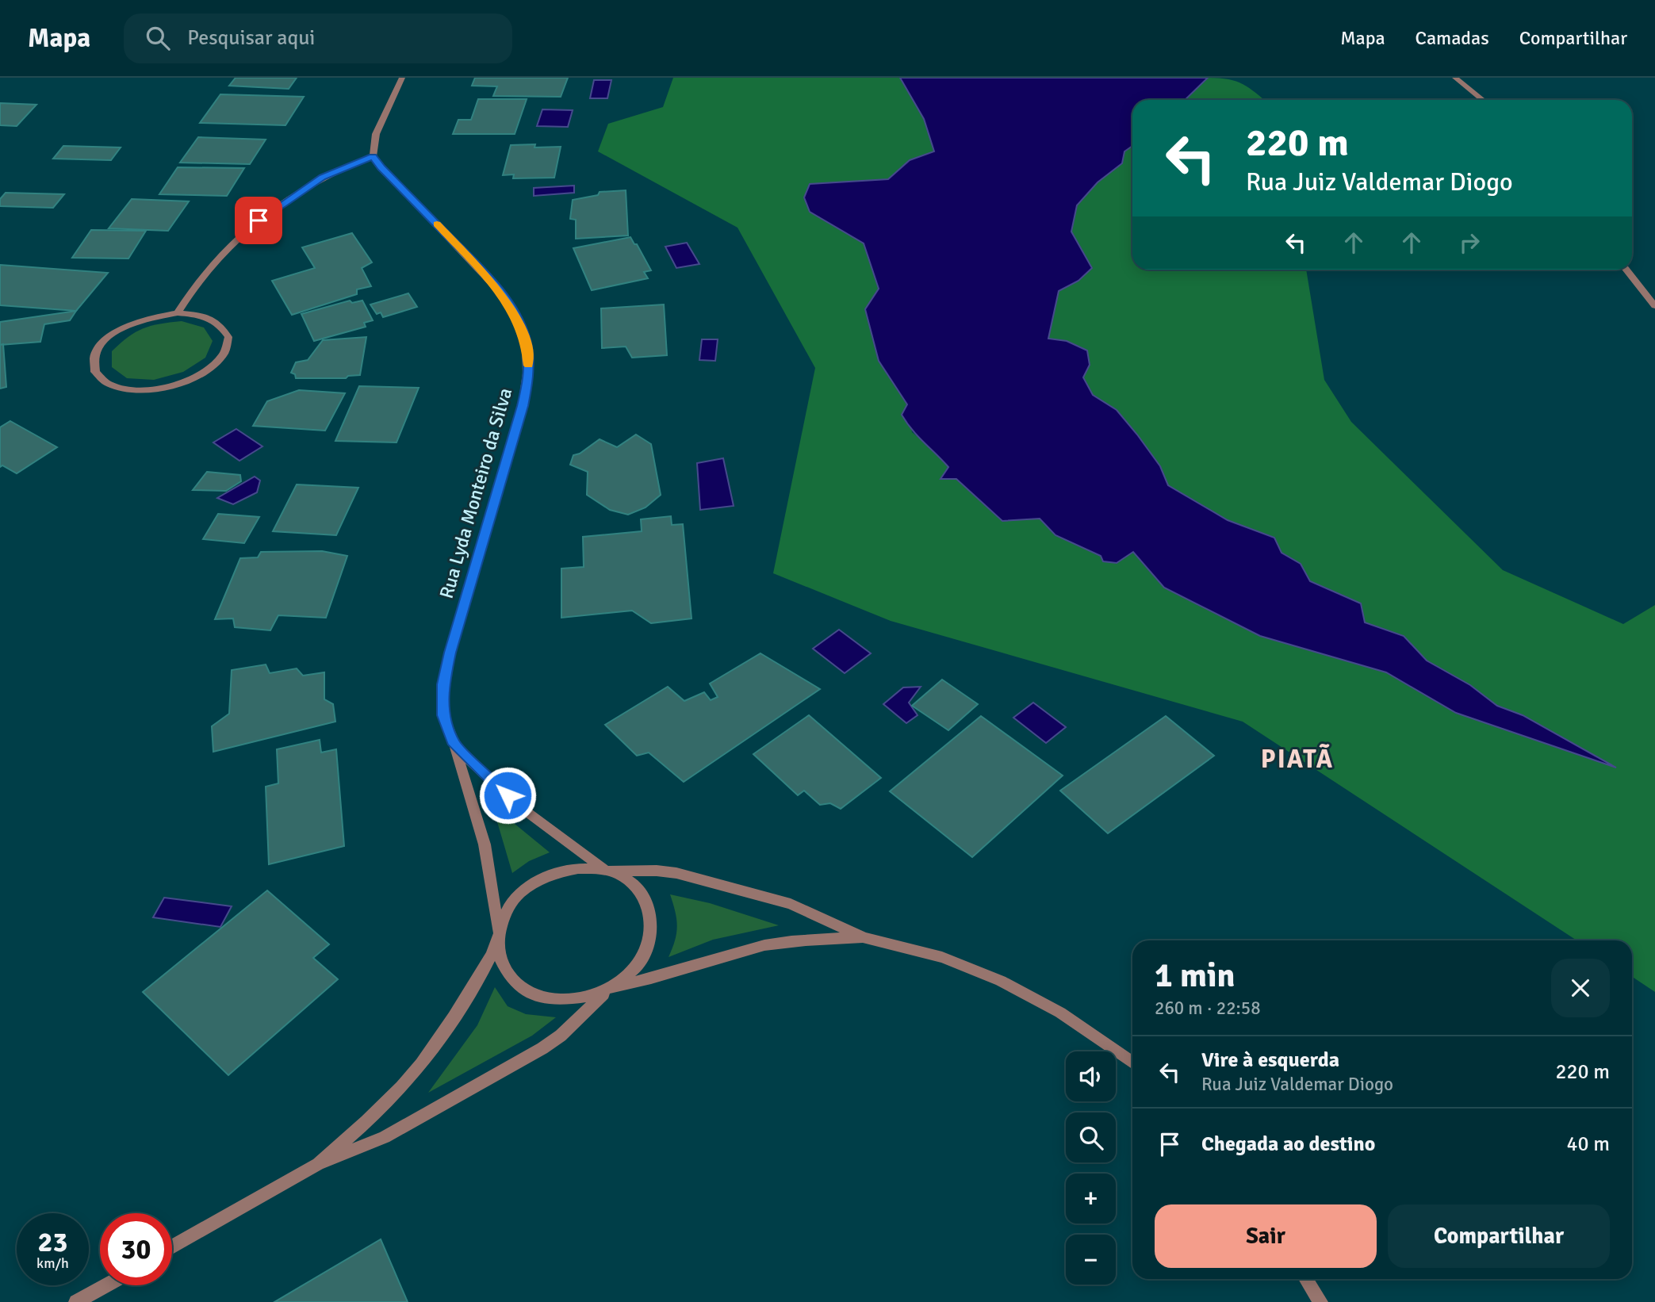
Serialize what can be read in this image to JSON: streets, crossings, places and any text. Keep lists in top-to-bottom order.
{
  "streets": {
    "street": ["Rua Lyda Monteiro da Silva"]
  },
  "districts": ["PIATÃ"],
  "page": {
    "header": "Mapa",
    "search": "Pesquisar aqui",
    "nav": ["Mapa", "Camadas", "Compartilhar"],
    "turn": ["220 m", "Rua Juiz Valdemar Diogo"],
    "heading": ["1 min", "260 m · 22:58"],
    "list": [
      {
        "name": "Vire à esquerda",
        "note": "Rua Juiz Valdemar Diogo",
        "value": "220 m"
      },
      {
        "name": "Chegada ao destino",
        "value": "40 m"
      }
    ],
    "map_buttons": ["+", "−"],
    "buttons": ["Sair", "Compartilhar"],
    "speed": "23 km/h",
    "limit": "30"
  }
}
